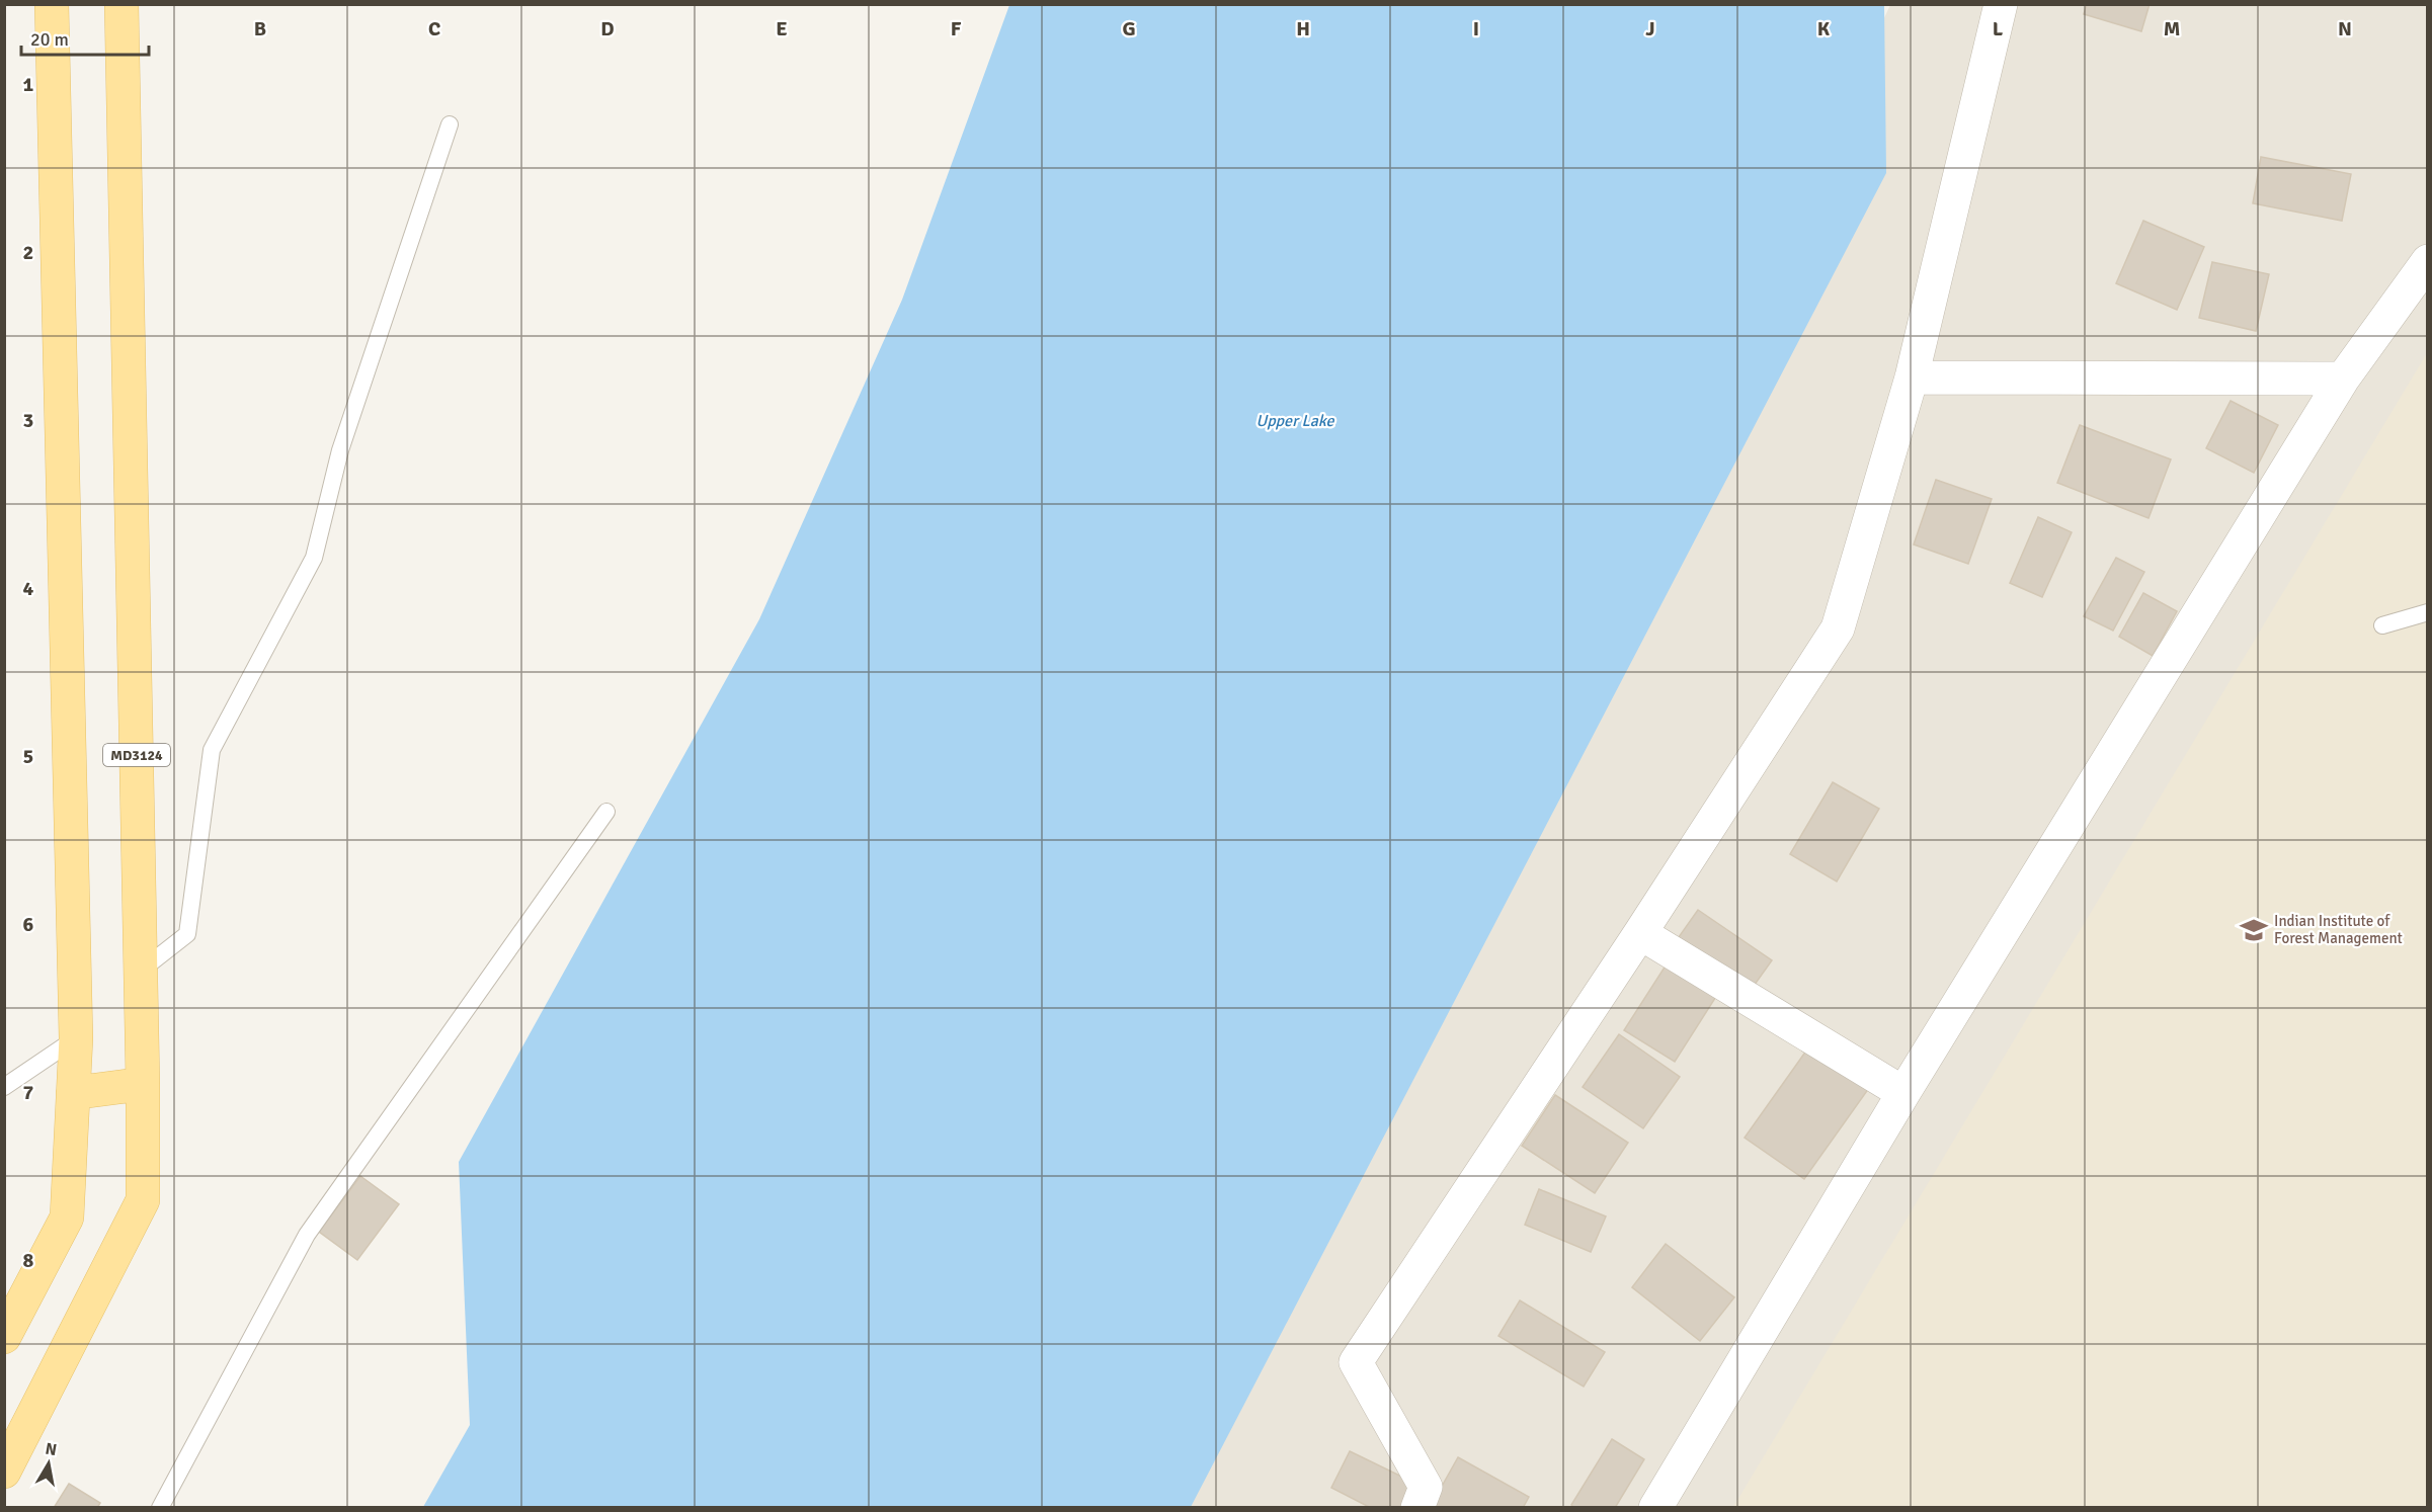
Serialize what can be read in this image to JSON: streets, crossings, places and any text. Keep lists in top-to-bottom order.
{
  "streets": {
    "main road": ["MD3124"]
  },
  "water": ["Upper Lake"],
  "places": {
    "school or university": ["Indian Institute of Forest Management"]
  },
  "scale_bar": "20 m",
  "north": "top",
  "grid": {
    "columns": [
      "B",
      "C",
      "D",
      "E",
      "F",
      "G",
      "H",
      "I",
      "J",
      "K",
      "L",
      "M",
      "N"
    ],
    "rows": [
      "1",
      "2",
      "3",
      "4",
      "5",
      "6",
      "7",
      "8"
    ]
  }
}
